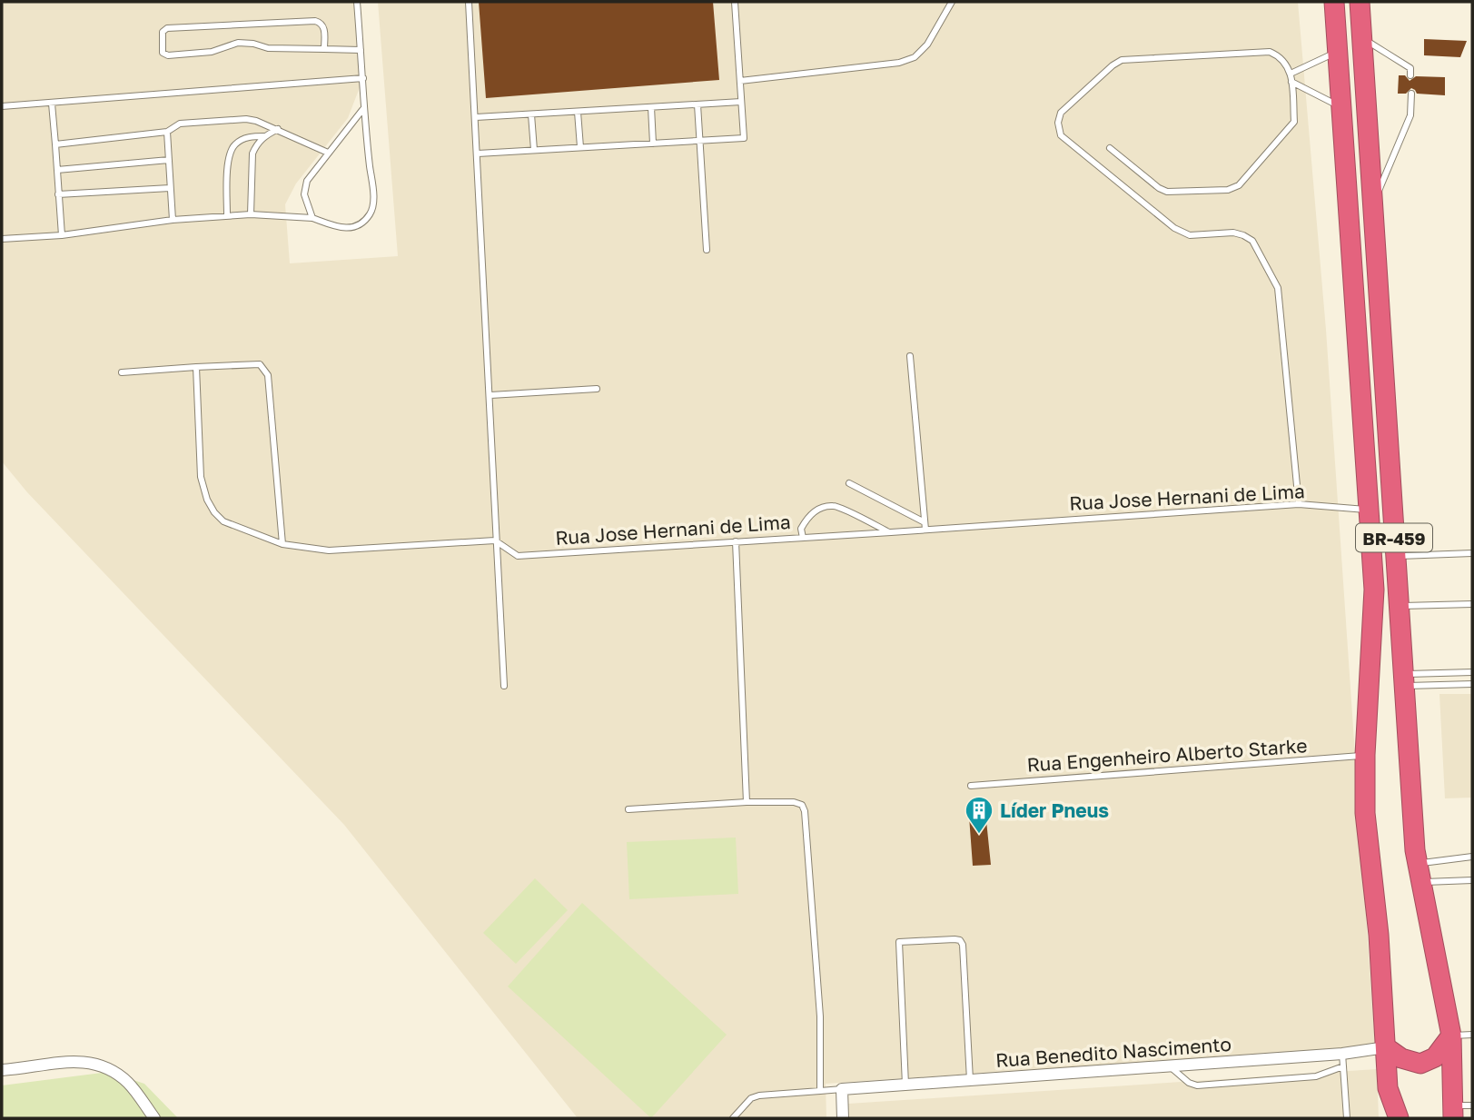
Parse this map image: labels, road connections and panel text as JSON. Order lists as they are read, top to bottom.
{
  "streets": {
    "highway": ["BR-459"],
    "street": ["Rua Benedito Nascimento"],
    "lane": ["Rua Jose Hernani de Lima", "Rua Engenheiro Alberto Starke"]
  },
  "crossings": [
    ["Rua Jose Hernani de Lima", "BR-459"],
    ["BR-459", "Rua Engenheiro Alberto Starke"],
    ["BR-459", "Rua Benedito Nascimento"]
  ],
  "places": {
    "building": ["Líder Pneus"]
  }
}
